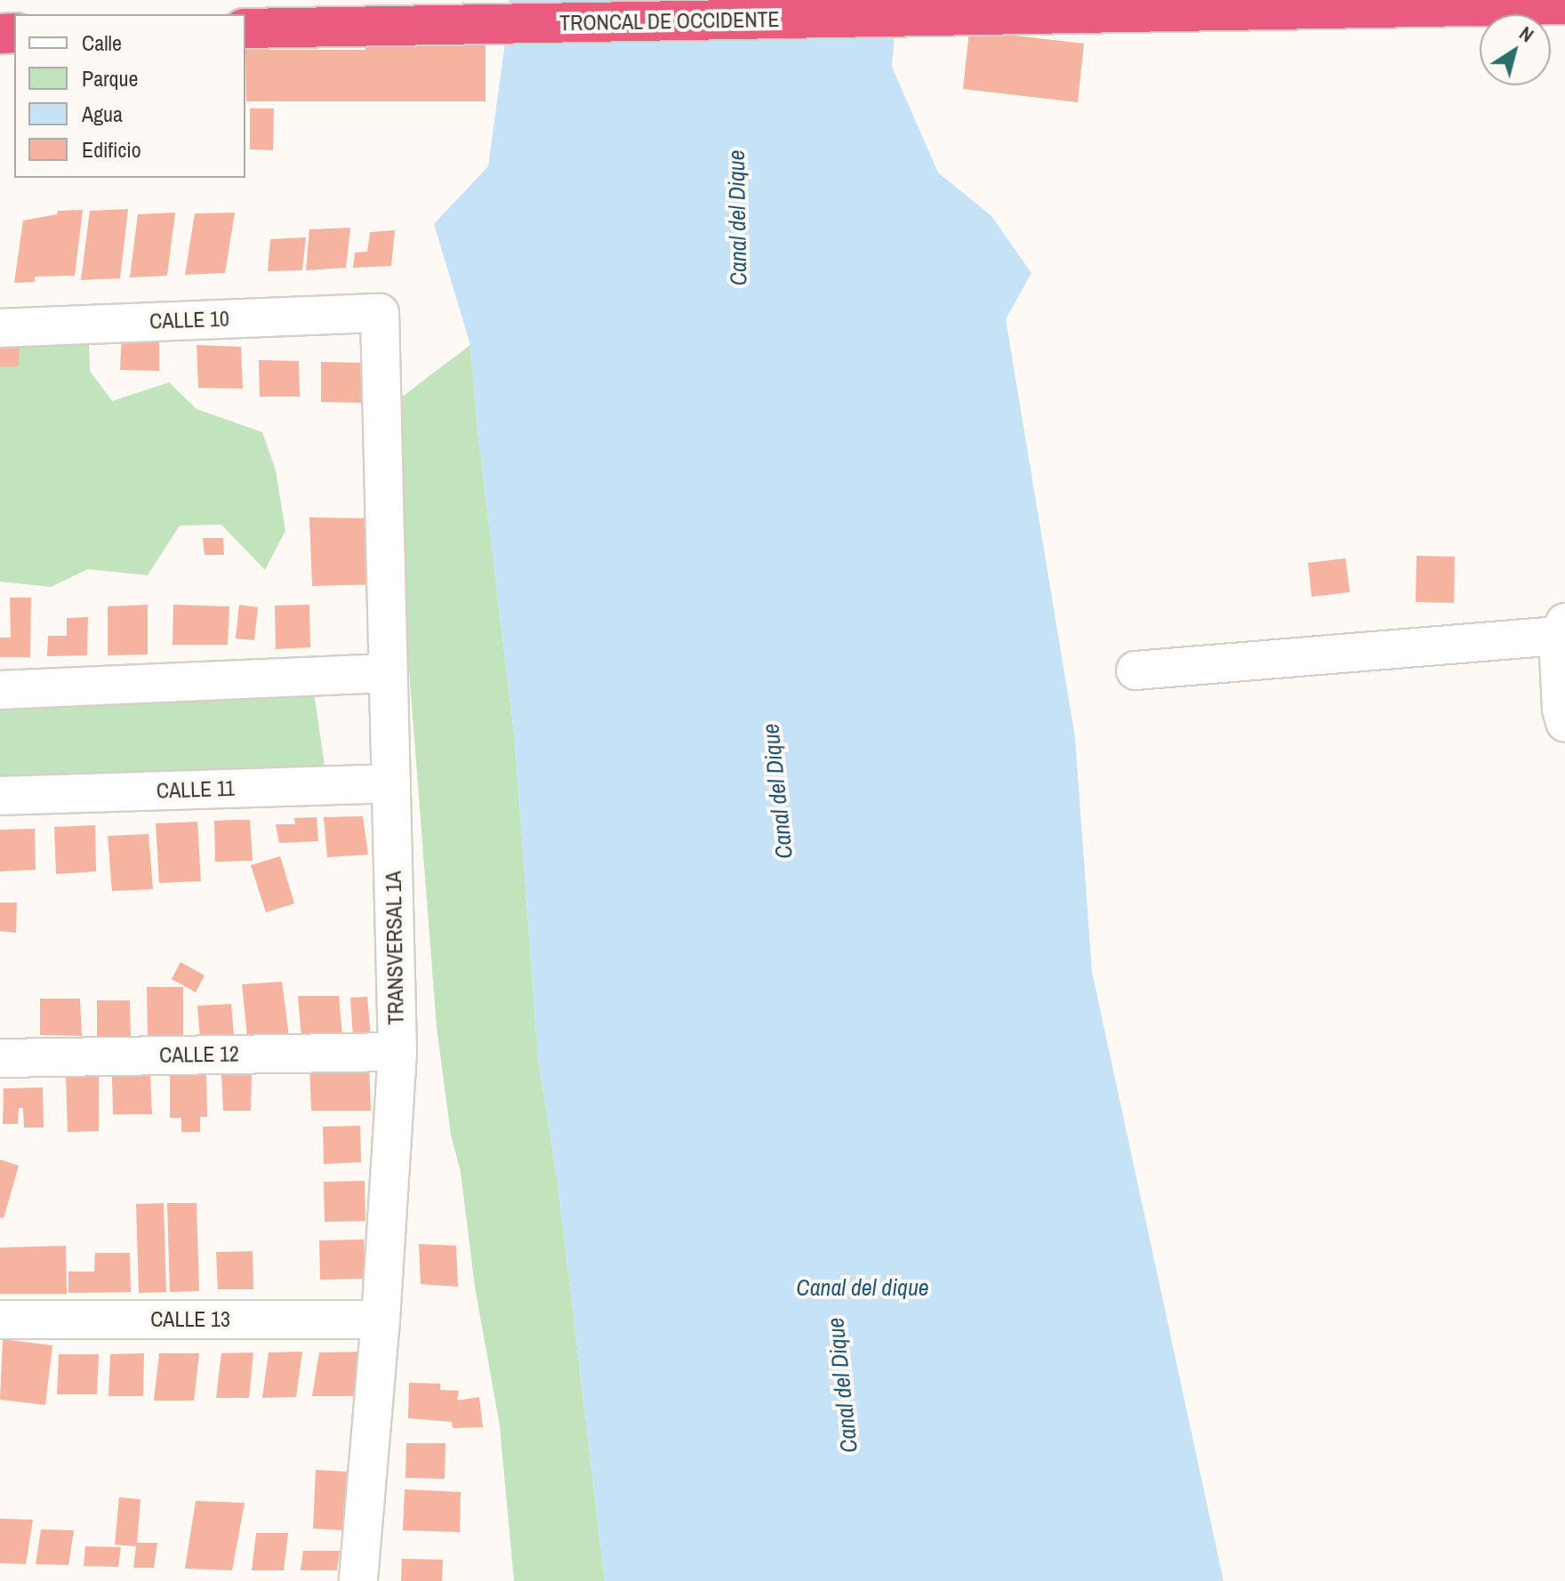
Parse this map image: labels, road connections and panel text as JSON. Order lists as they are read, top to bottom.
{
  "streets": {
    "highway": ["TRONCAL DE OCCIDENTE"],
    "street": [
      "CALLE 10",
      "CALLE 11",
      "TRANSVERSAL 1A",
      "CALLE 12",
      "CALLE 13"
    ]
  },
  "crossings": [
    ["CALLE 10", "TRANSVERSAL 1A"],
    ["CALLE 11", "TRANSVERSAL 1A"],
    ["TRANSVERSAL 1A", "CALLE 12"],
    ["TRANSVERSAL 1A", "CALLE 13"]
  ],
  "water": ["Canal del Dique", "Canal del dique"],
  "legend": [
    "Calle",
    "Parque",
    "Agua",
    "Edificio"
  ],
  "north": "top right"
}
